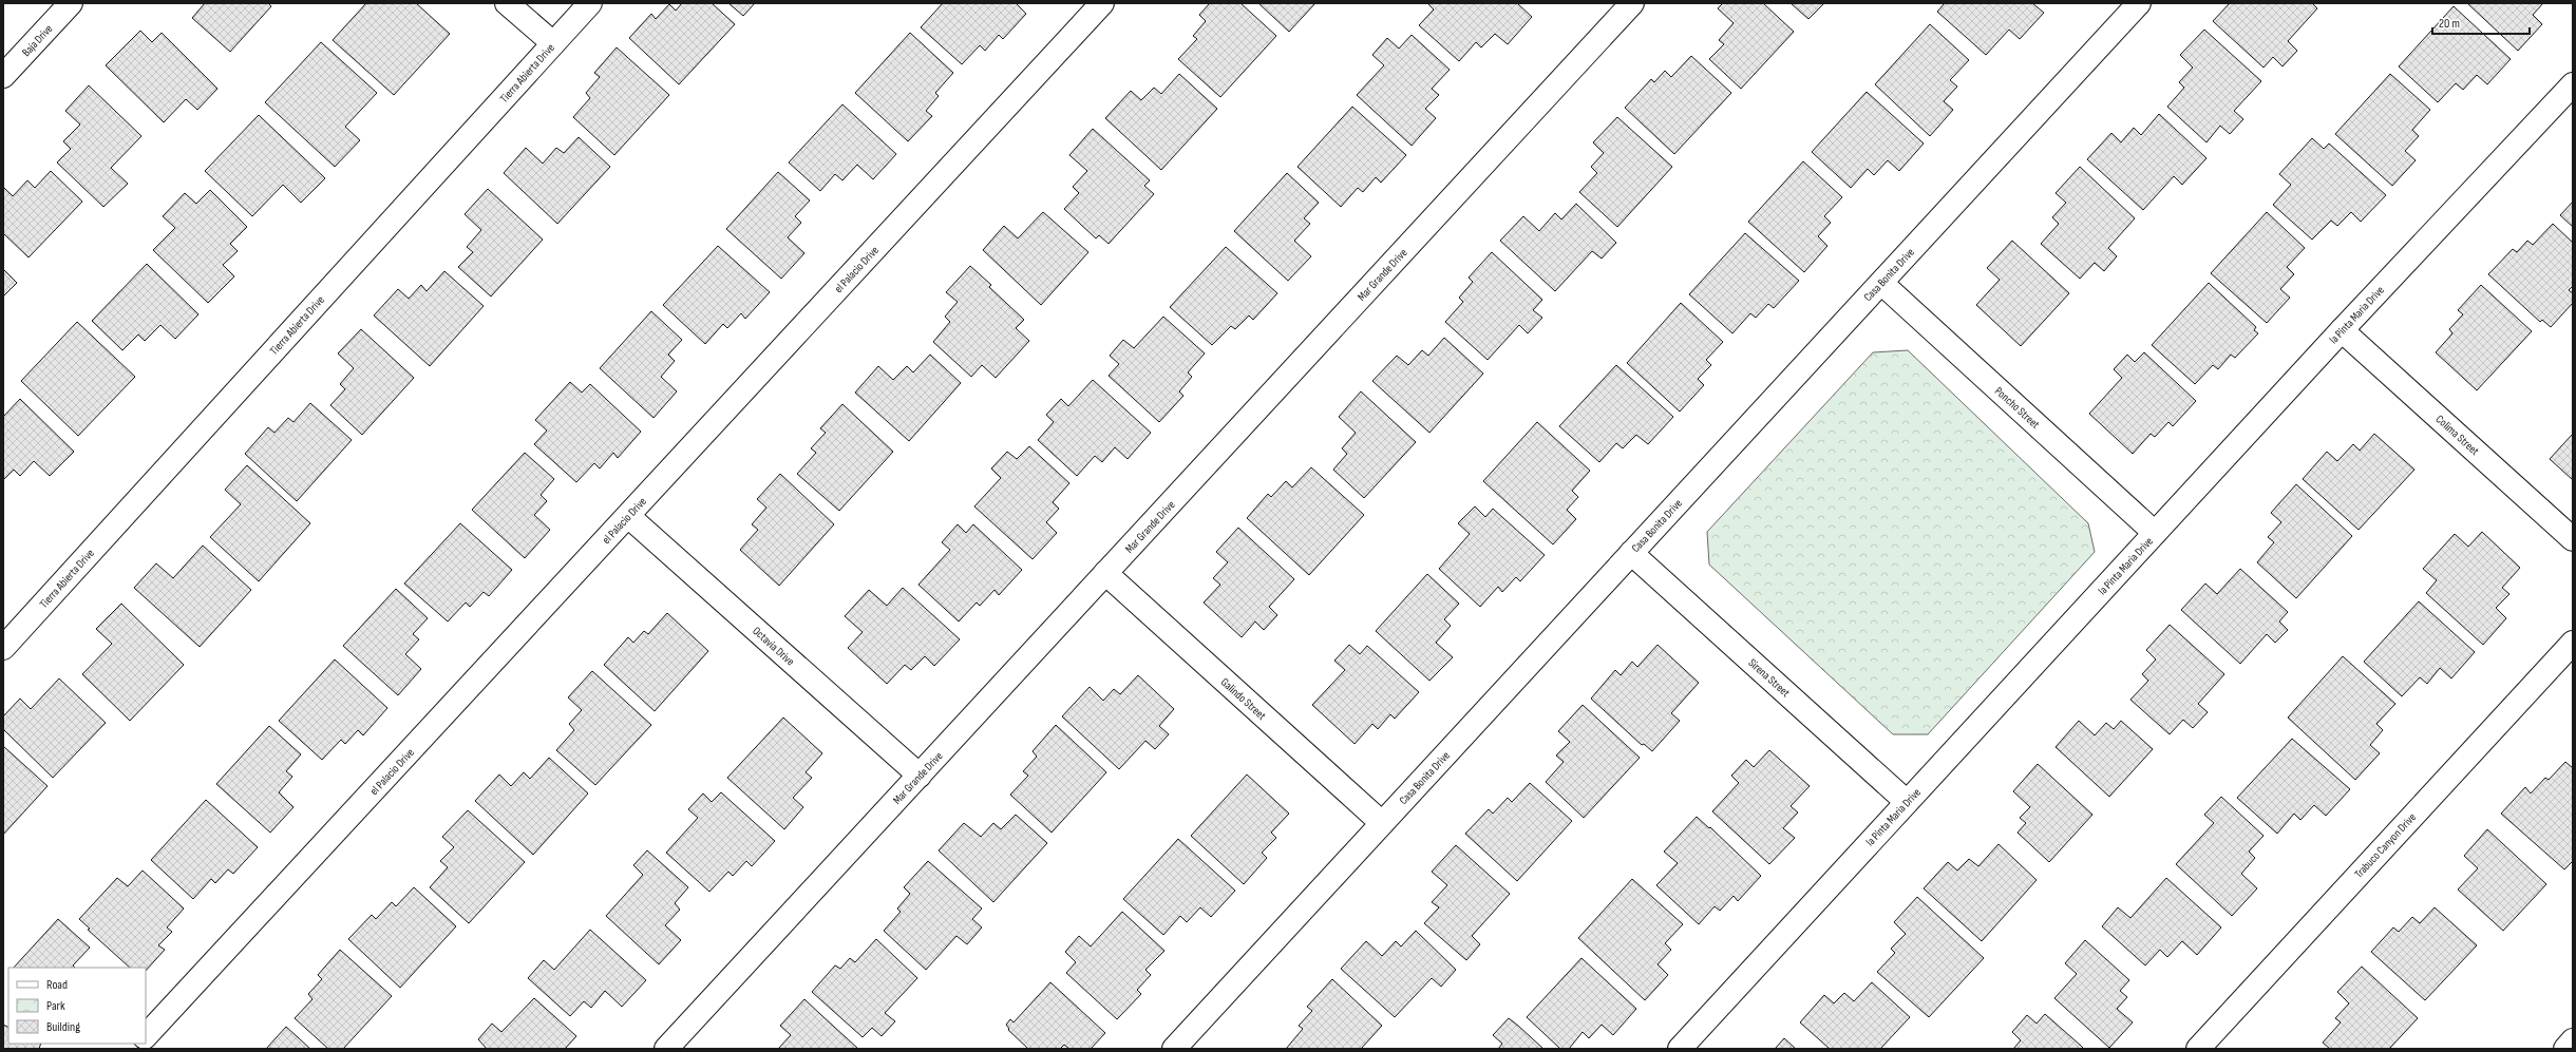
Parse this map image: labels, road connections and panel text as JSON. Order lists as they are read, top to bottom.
{
  "streets": {
    "street": [
      "Baja Drive",
      "Tierra Abierta Drive",
      "el Palacio Drive",
      "Mar Grande Drive",
      "Casa Bonita Drive",
      "la Pinta Maria Drive",
      "Poncho Street",
      "Colima Street",
      "Octavia Drive",
      "Sirena Street",
      "Galindo Street",
      "Trabuco Canyon Drive"
    ]
  },
  "crossings": [
    ["el Palacio Drive", "Octavia Drive"],
    ["Mar Grande Drive", "Octavia Drive"],
    ["Mar Grande Drive", "Galindo Street"],
    ["Casa Bonita Drive", "Poncho Street"],
    ["Casa Bonita Drive", "Sirena Street"],
    ["Casa Bonita Drive", "Galindo Street"],
    ["la Pinta Maria Drive", "Poncho Street"],
    ["la Pinta Maria Drive", "Colima Street"],
    ["la Pinta Maria Drive", "Sirena Street"]
  ],
  "legend": ["Road", "Park", "Building"],
  "scale_bar": "20 m"
}
